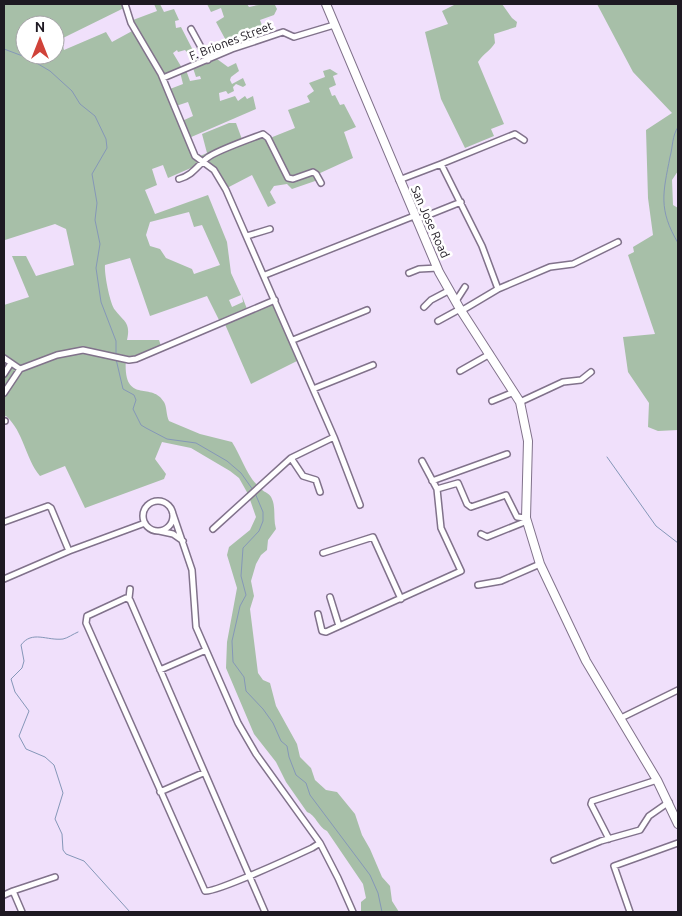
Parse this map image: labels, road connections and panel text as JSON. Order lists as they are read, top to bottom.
{
  "streets": {
    "street": ["F. Briones Street", "San Jose Road"]
  },
  "crossings": [
    ["F. Briones Street", "San Jose Road"]
  ],
  "north": "top"
}
